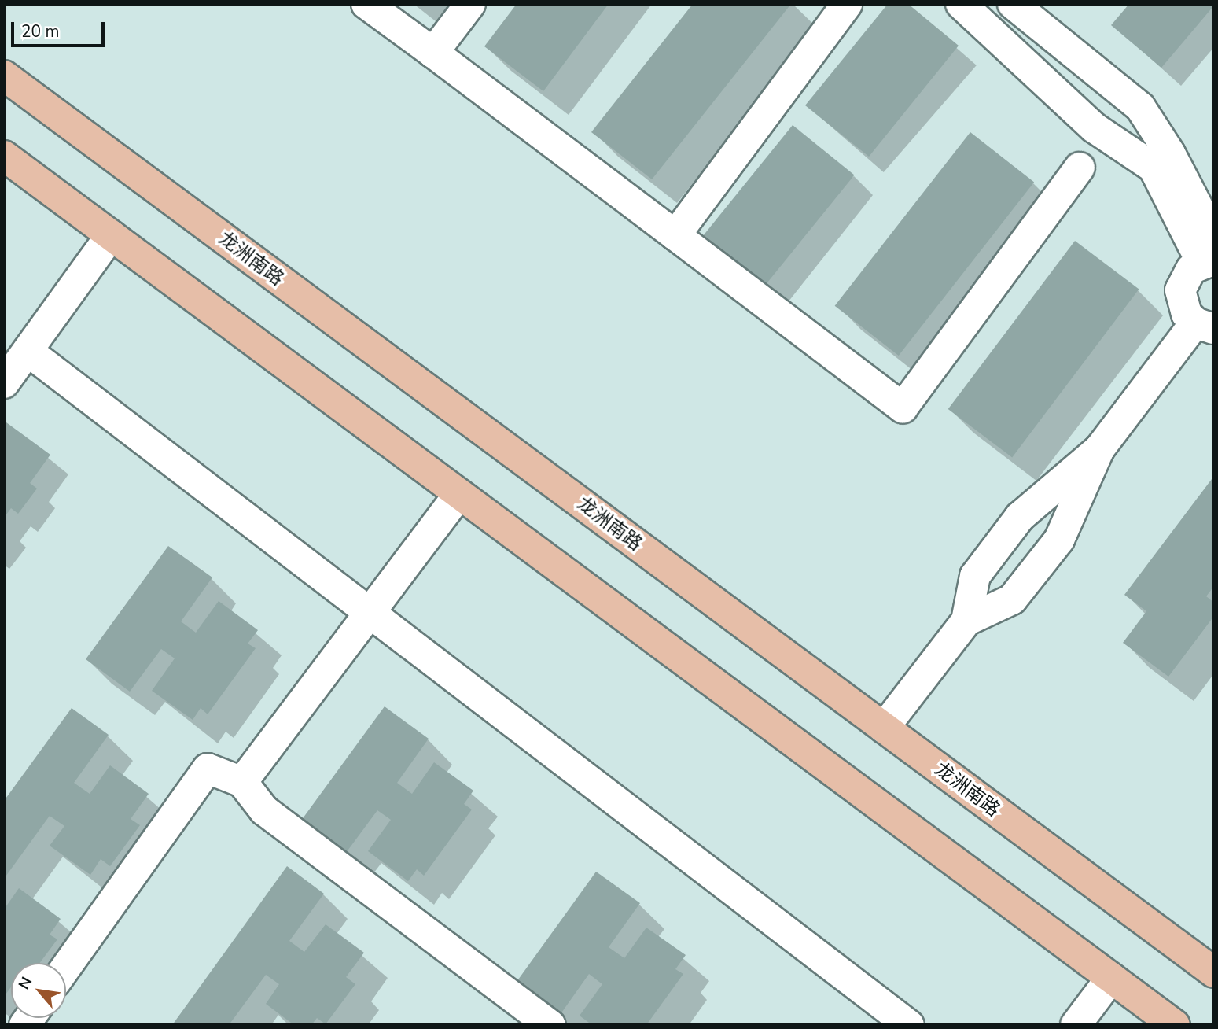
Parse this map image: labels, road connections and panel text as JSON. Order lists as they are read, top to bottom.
{
  "streets": {
    "main road": ["龙洲南路"]
  },
  "scale_bar": "20 m",
  "north": "top left"
}
